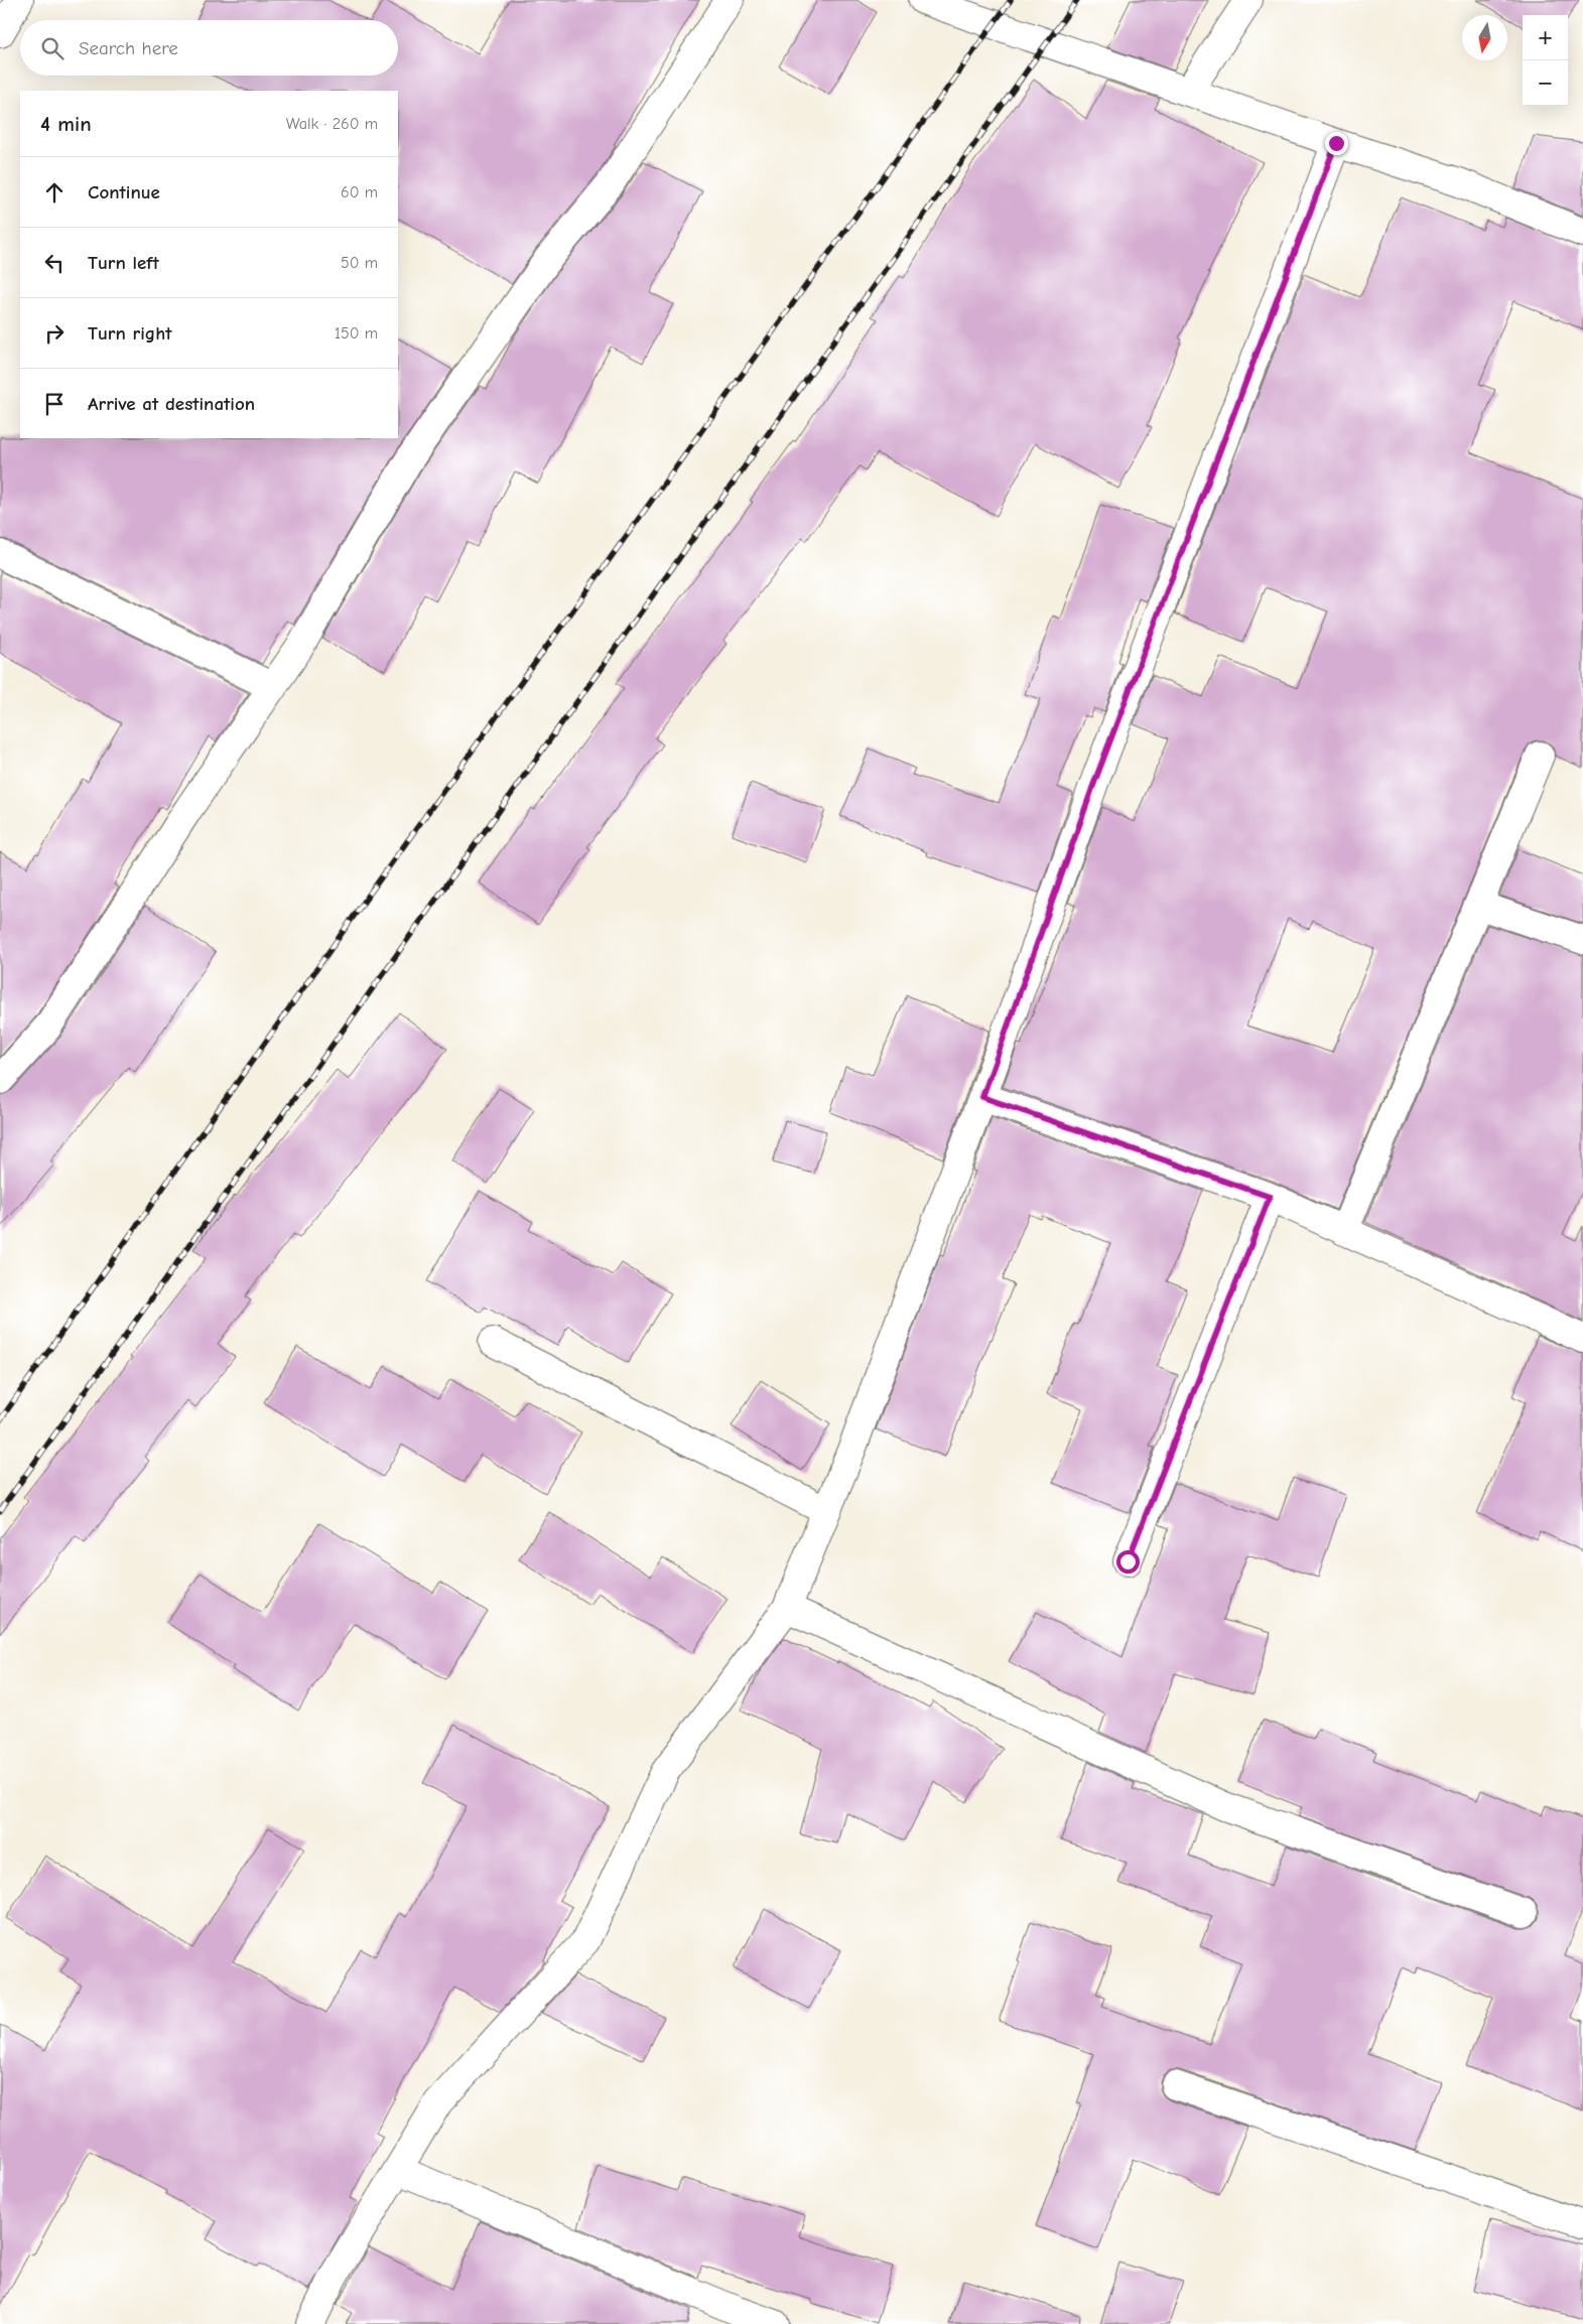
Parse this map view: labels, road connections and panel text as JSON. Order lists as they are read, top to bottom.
{
  "north": "bottom",
  "page": {
    "map_buttons": ["+", "−"],
    "search": "Search here",
    "heading": ["4 min", "Walk · 260 m"],
    "list": [
      ["Continue", "60 m"],
      ["Turn left", "50 m"],
      ["Turn right", "150 m"],
      "Arrive at destination"
    ]
  }
}
